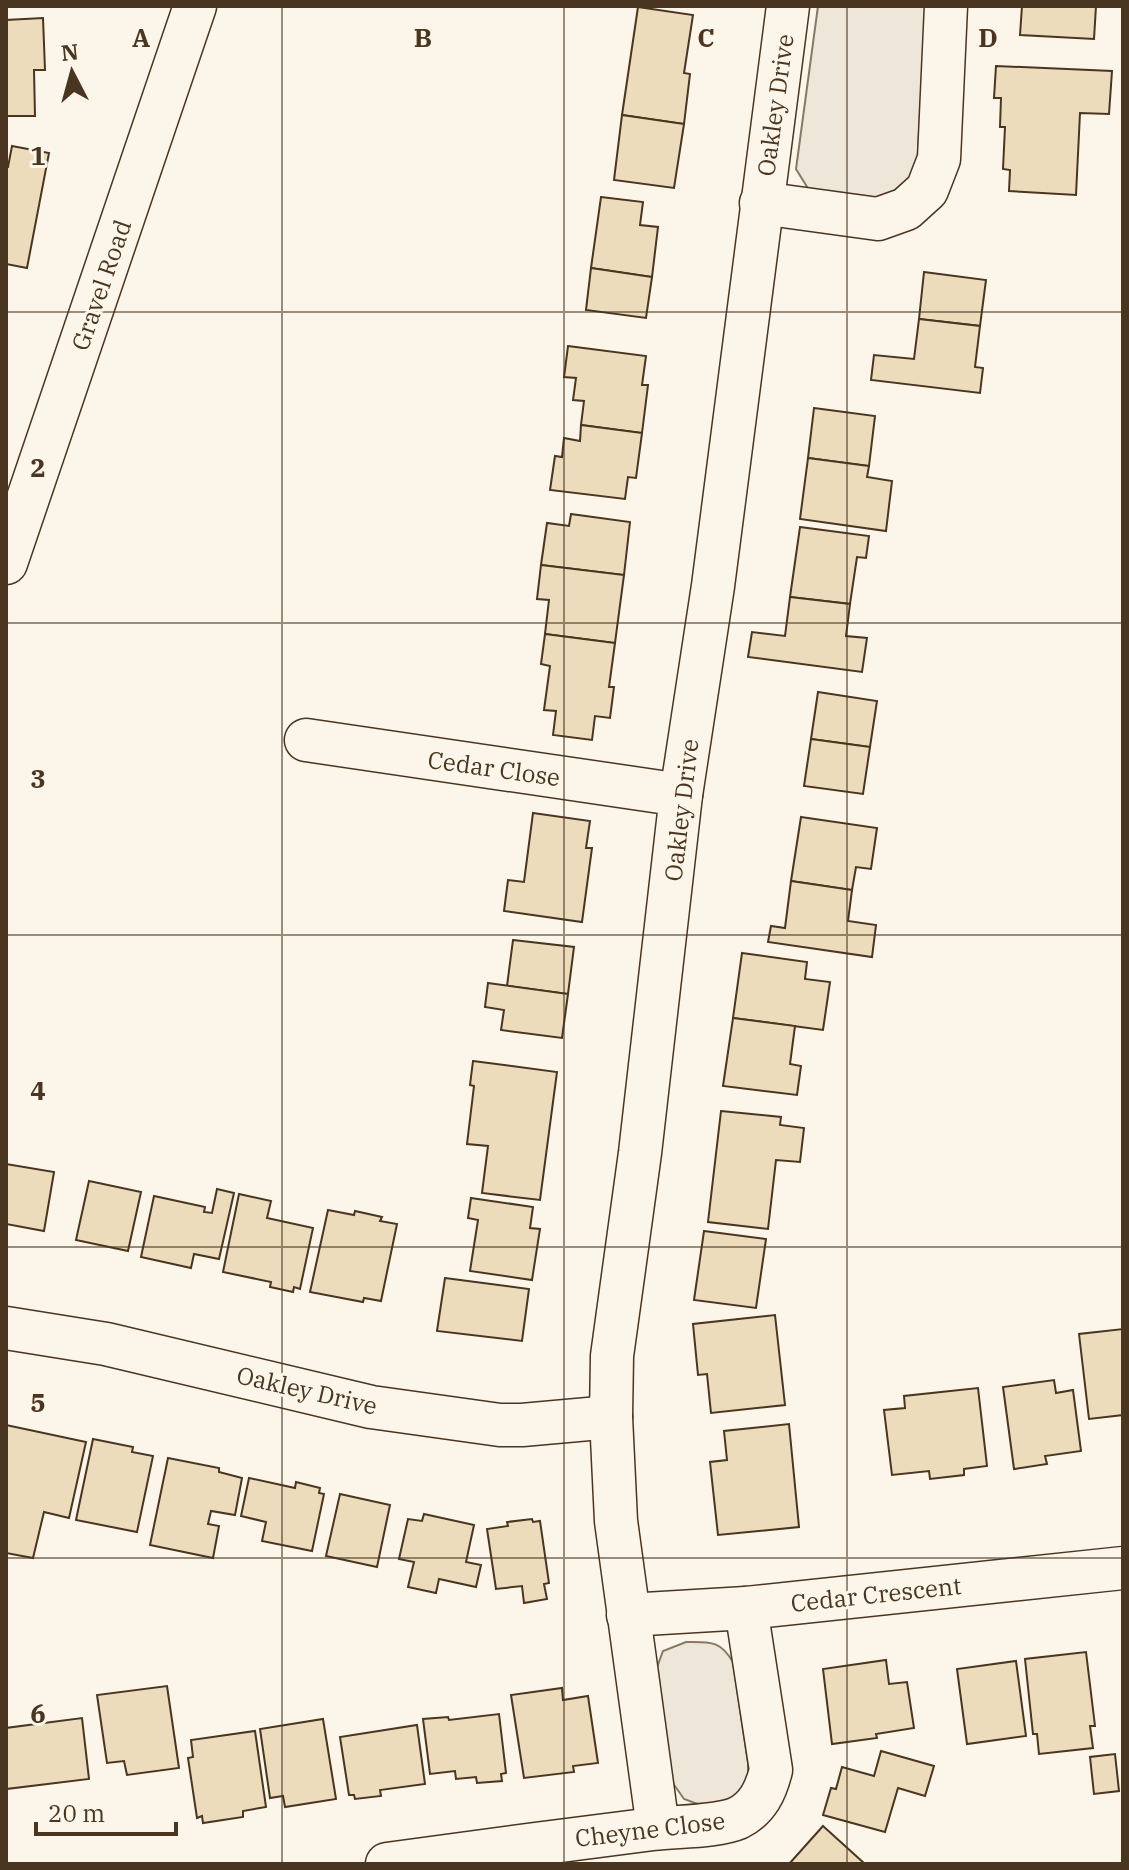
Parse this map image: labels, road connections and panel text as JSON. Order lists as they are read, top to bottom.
{
  "streets": {
    "street": [
      "Oakley Drive",
      "Gravel Road",
      "Cedar Close",
      "Cedar Crescent",
      "Cheyne Close"
    ]
  },
  "crossings": [
    ["Oakley Drive", "Cedar Close"],
    ["Oakley Drive", "Cedar Crescent"],
    ["Oakley Drive", "Cheyne Close"],
    ["Cedar Crescent", "Cheyne Close"]
  ],
  "scale_bar": "20 m",
  "north": "top",
  "grid": {
    "columns": [
      "A",
      "B",
      "C",
      "D"
    ],
    "rows": [
      "1",
      "2",
      "3",
      "4",
      "5",
      "6"
    ]
  }
}
